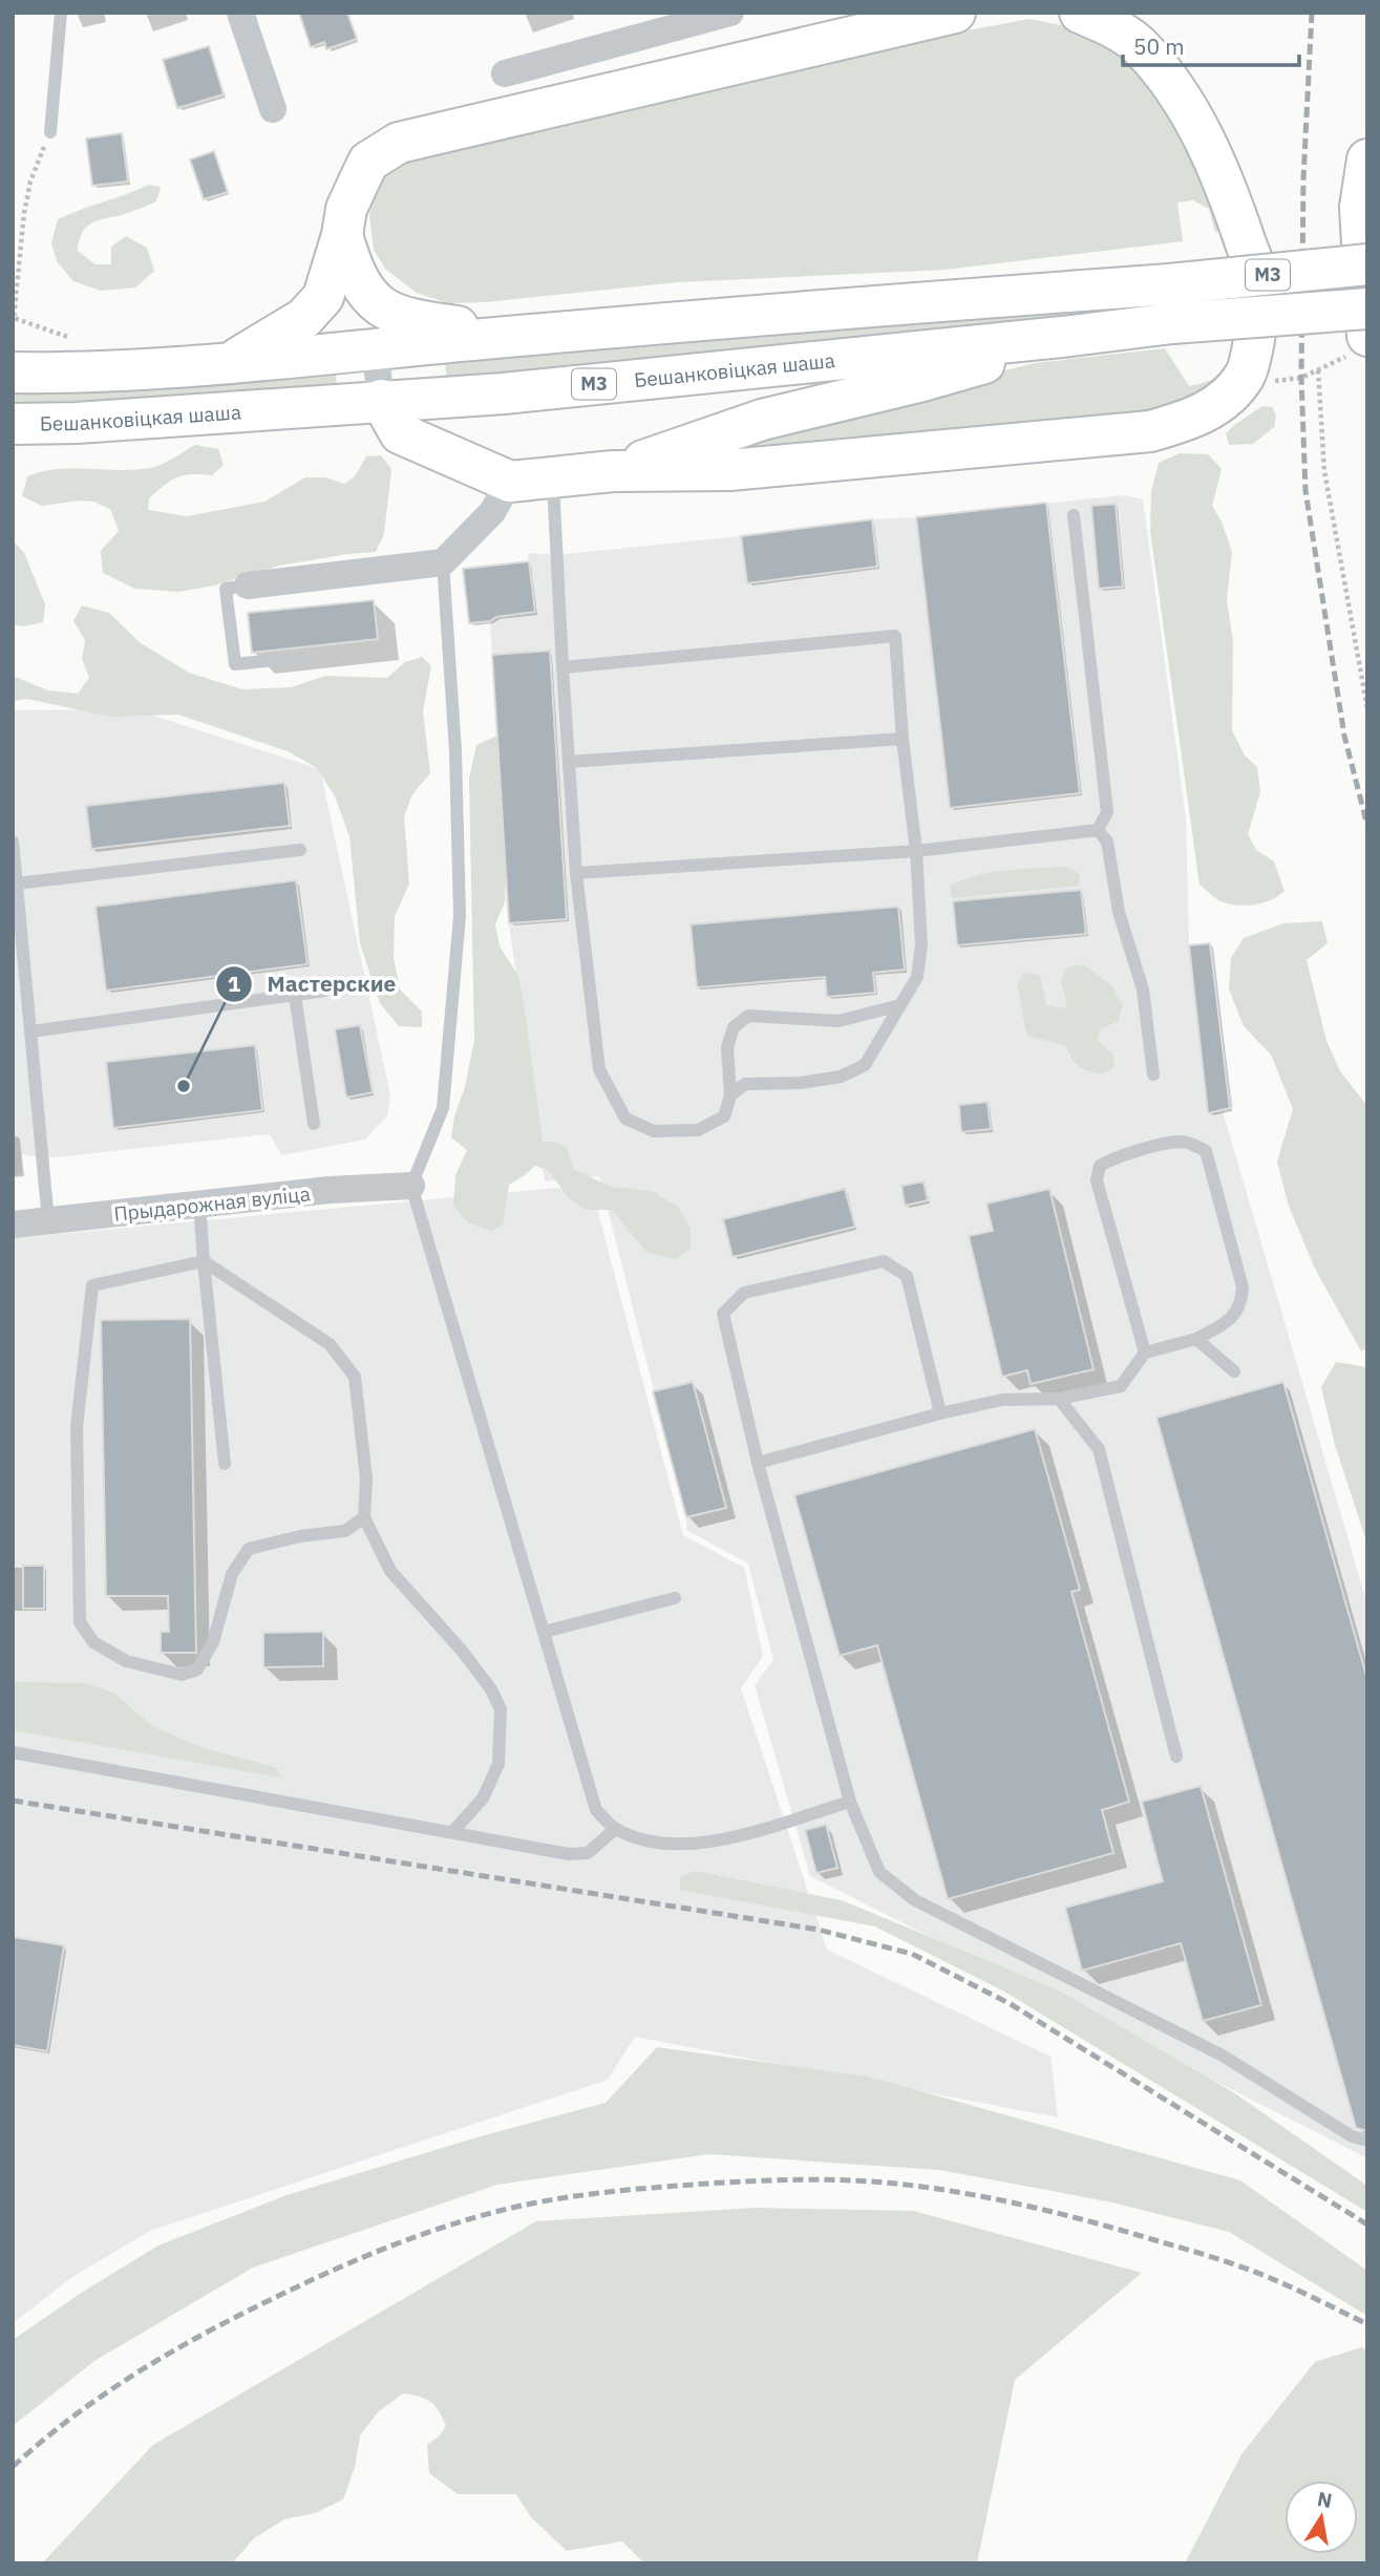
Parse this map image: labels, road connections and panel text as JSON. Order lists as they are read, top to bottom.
{
  "streets": {
    "main road": ["М3", "Бешанковіцкая шаша"],
    "street": ["Прыдарожная вуліца"]
  },
  "places": ["Мастерские"],
  "scale_bar": "50 m",
  "north": "top"
}
